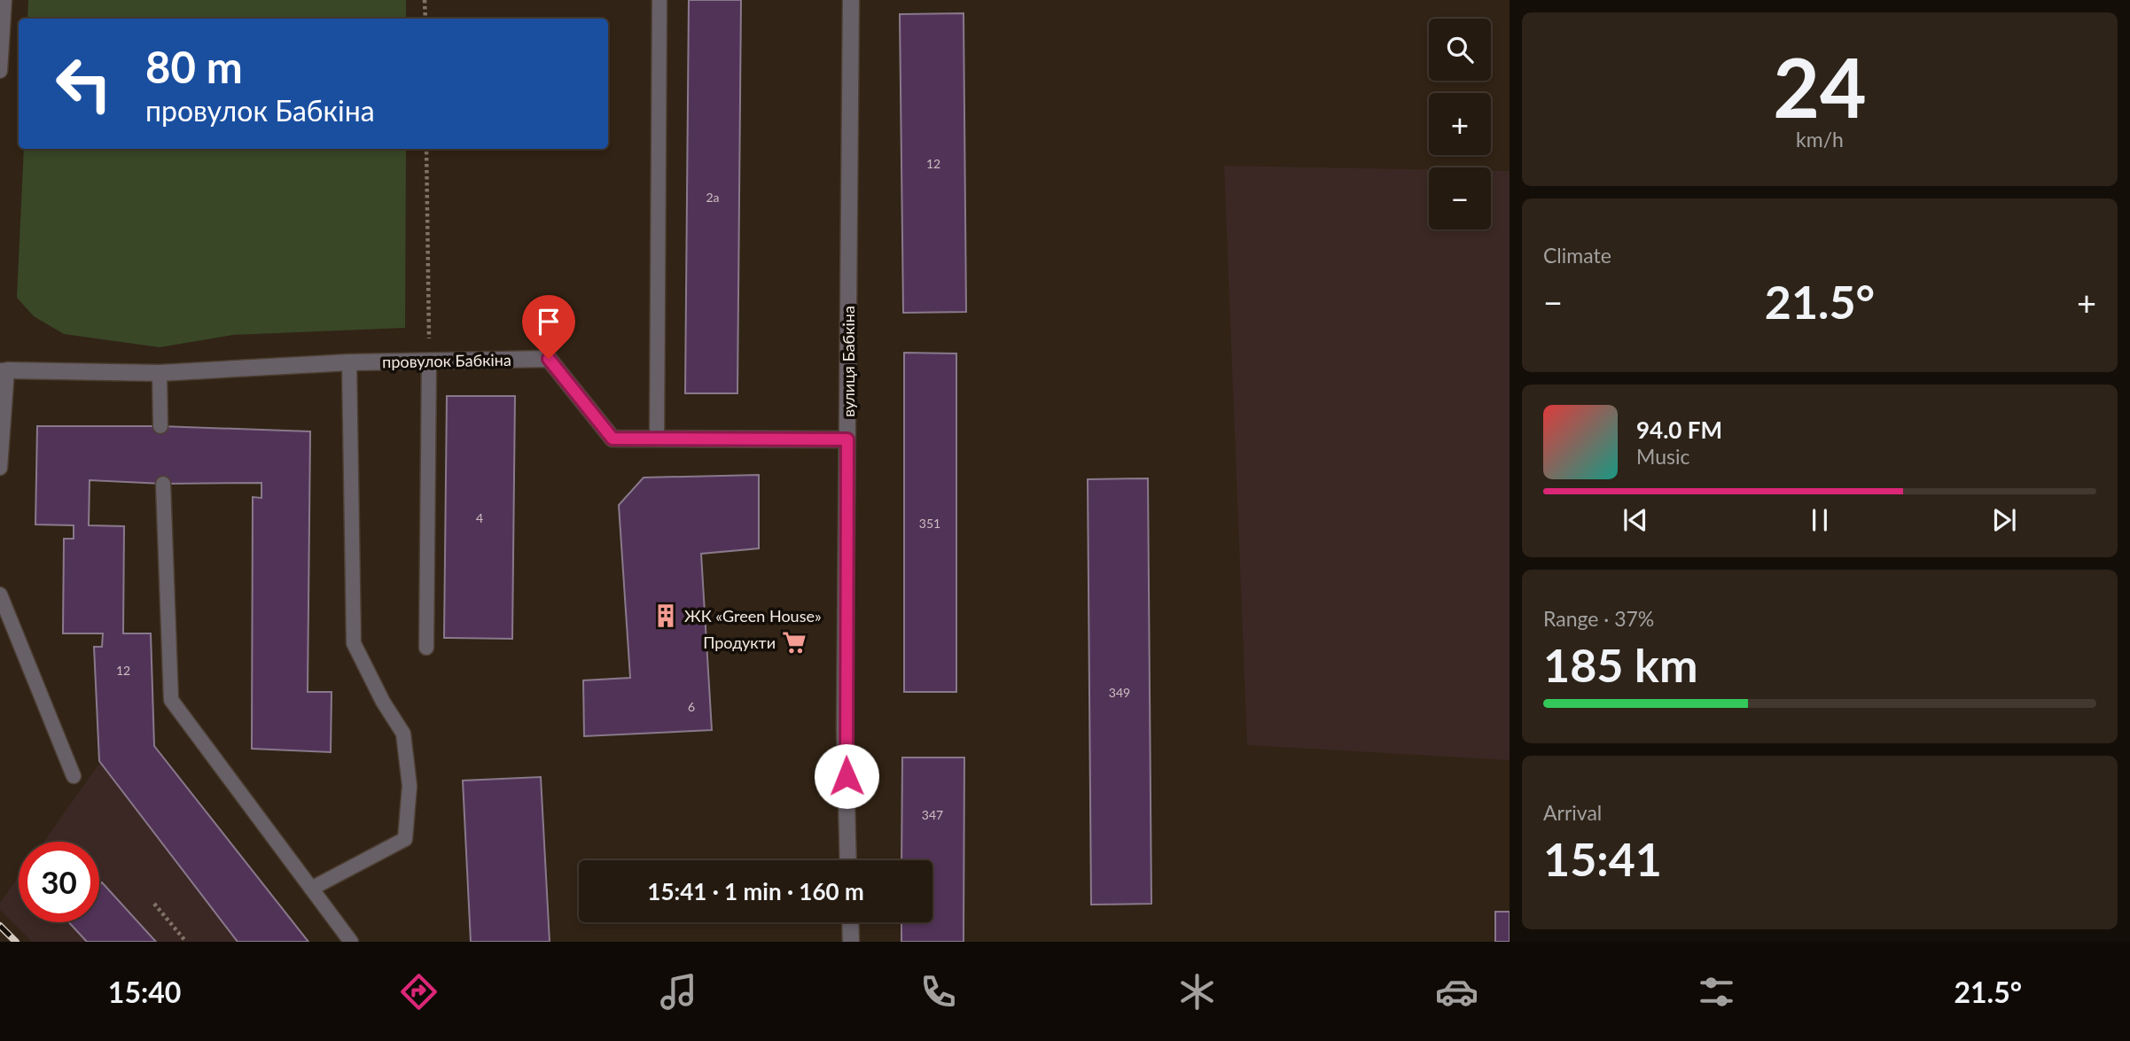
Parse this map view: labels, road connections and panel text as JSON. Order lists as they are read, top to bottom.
{
  "streets": {
    "street": ["провулок Бабкіна", "вулиця Бабкіна"]
  },
  "crossings": [
    ["провулок Бабкіна", "вулиця Бабкіна"]
  ],
  "places": {
    "building": ["ЖК «Green House»"],
    "supermarket": ["Продукти"]
  },
  "house_numbers": [
    "12",
    "2а",
    "4",
    "351",
    "12",
    "349",
    "6",
    "347"
  ],
  "page": {
    "tile": [
      ["24", "km/h"],
      "Climate",
      ["Range · 37%", "185 km"],
      ["Arrival", "15:41"]
    ],
    "map_buttons": ["+", "−"],
    "turn": ["80 m", "провулок Бабкіна"],
    "heat": ["−", "21.5°", "+"],
    "song": ["94.0 FM", "Music"],
    "limit": "30",
    "trip": "15:41 · 1 min · 160 m",
    "tabs": ["15:40", "21.5°"]
  }
}
